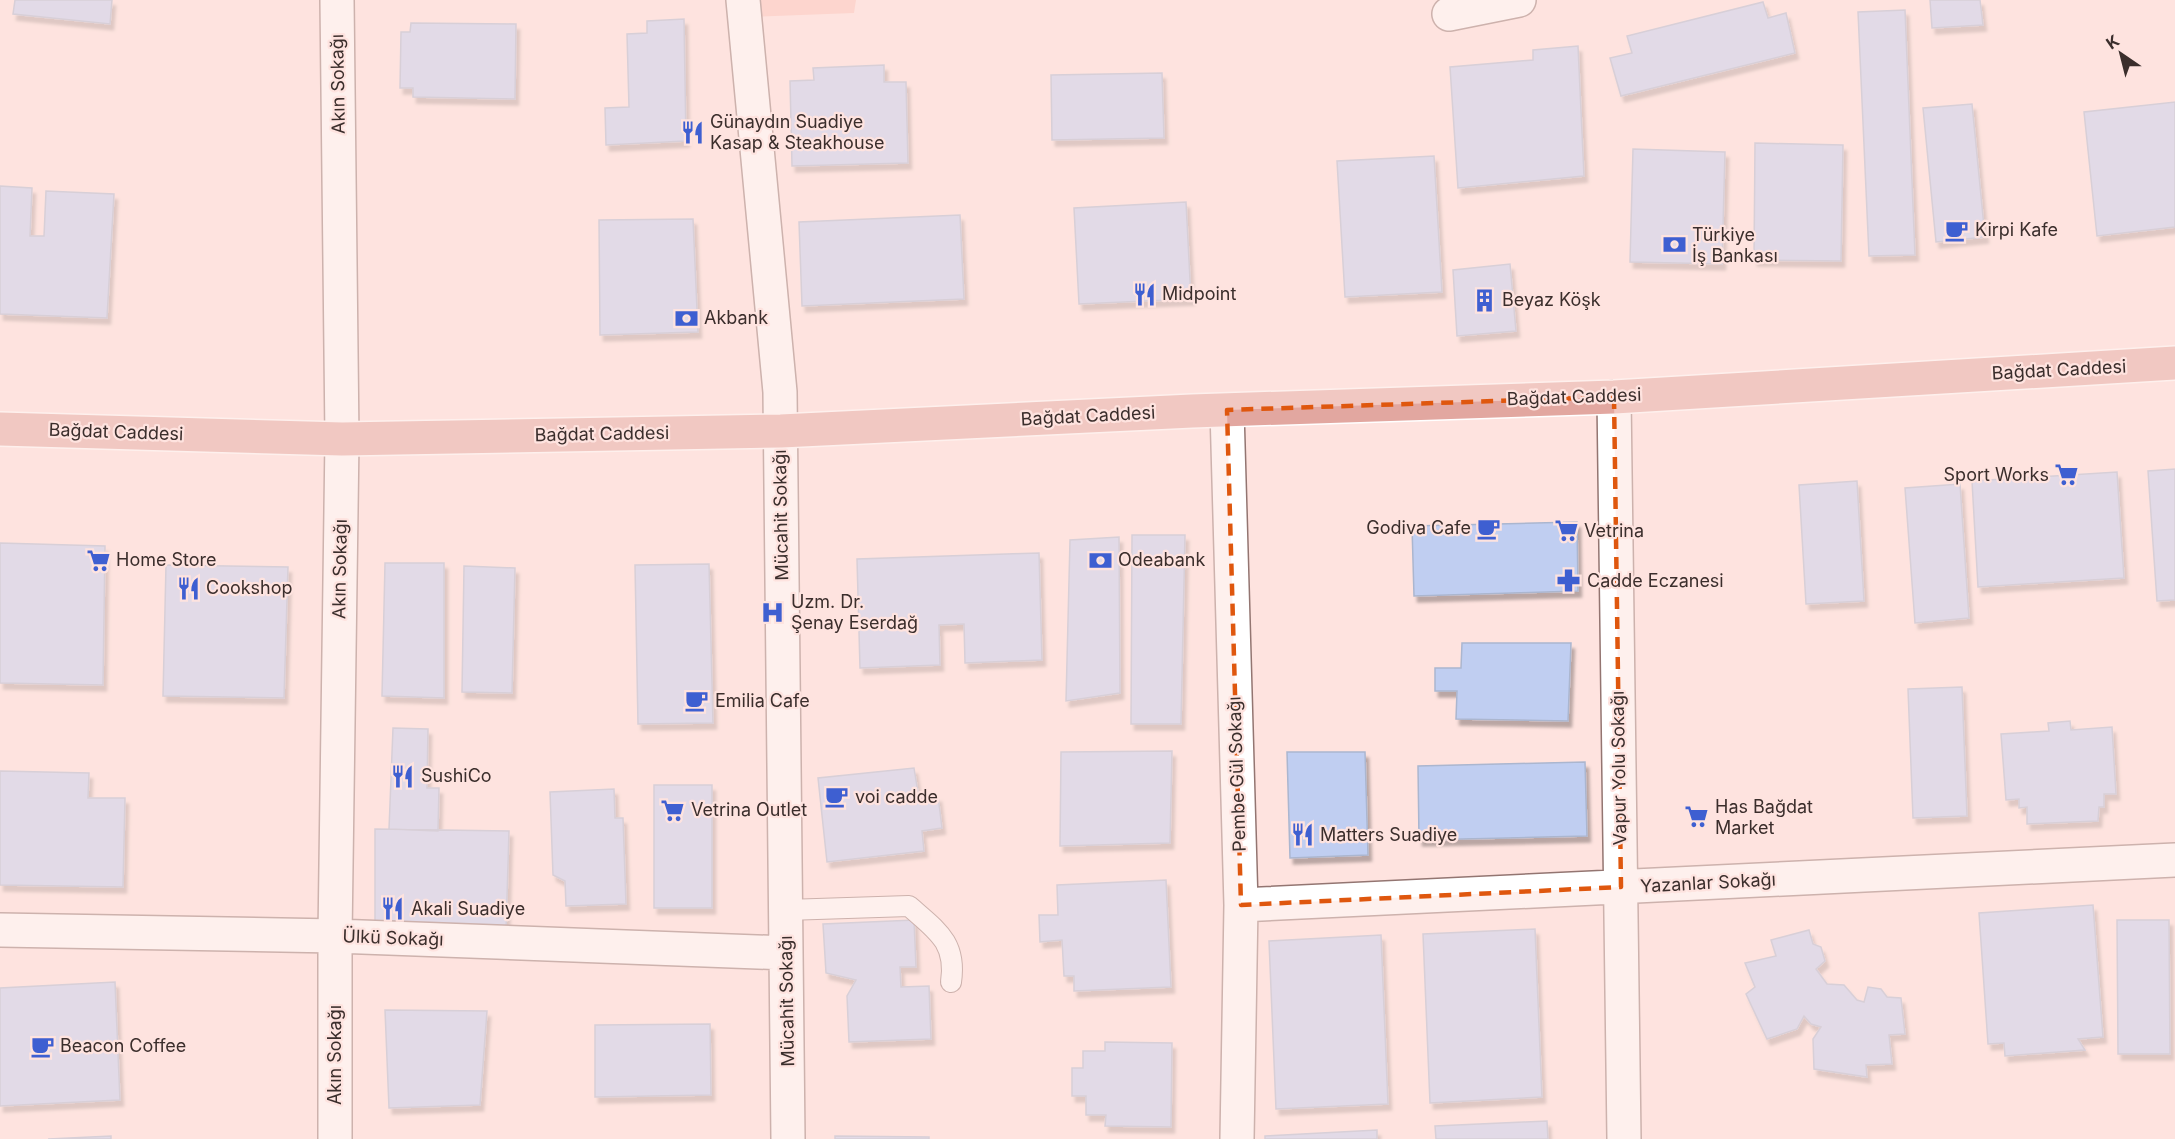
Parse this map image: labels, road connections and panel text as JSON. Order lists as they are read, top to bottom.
{
  "streets": {
    "main road": ["Bağdat Caddesi"],
    "street": [
      "Akın Sokağı",
      "Mücahit Sokağı",
      "Vapur Yolu Sokağı",
      "Pembe Gül Sokağı",
      "Yazanlar Sokağı",
      "Ülkü Sokağı"
    ]
  },
  "crossings": [
    ["Akın Sokağı", "Bağdat Caddesi"],
    ["Akın Sokağı", "Ülkü Sokağı"],
    ["Bağdat Caddesi", "Mücahit Sokağı"],
    ["Bağdat Caddesi", "Vapur Yolu Sokağı"],
    ["Bağdat Caddesi", "Pembe Gül Sokağı"],
    ["Mücahit Sokağı", "Ülkü Sokağı"],
    ["Vapur Yolu Sokağı", "Yazanlar Sokağı"],
    ["Pembe Gül Sokağı", "Yazanlar Sokağı"]
  ],
  "places": {
    "restaurant": [
      "Günaydın Suadiye Kasap & Steakhouse",
      "Midpoint",
      "Cookshop",
      "SushiCo",
      "Matters Suadiye",
      "Akali Suadiye"
    ],
    "cafe": [
      "Kirpi Kafe",
      "Godiva Cafe",
      "Emilia Cafe",
      "voi cadde",
      "Beacon Coffee"
    ],
    "bank": ["Türkiye İş Bankası", "Akbank", "Odeabank"],
    "building": ["Beyaz Köşk"],
    "supermarket": [
      "Sport Works",
      "Vetrina",
      "Home Store",
      "Vetrina Outlet",
      "Has Bağdat Market"
    ],
    "pharmacy": ["Cadde Eczanesi"],
    "hospital": ["Uzm. Dr. Şenay Eserdağ"]
  },
  "north": "top left"
}
